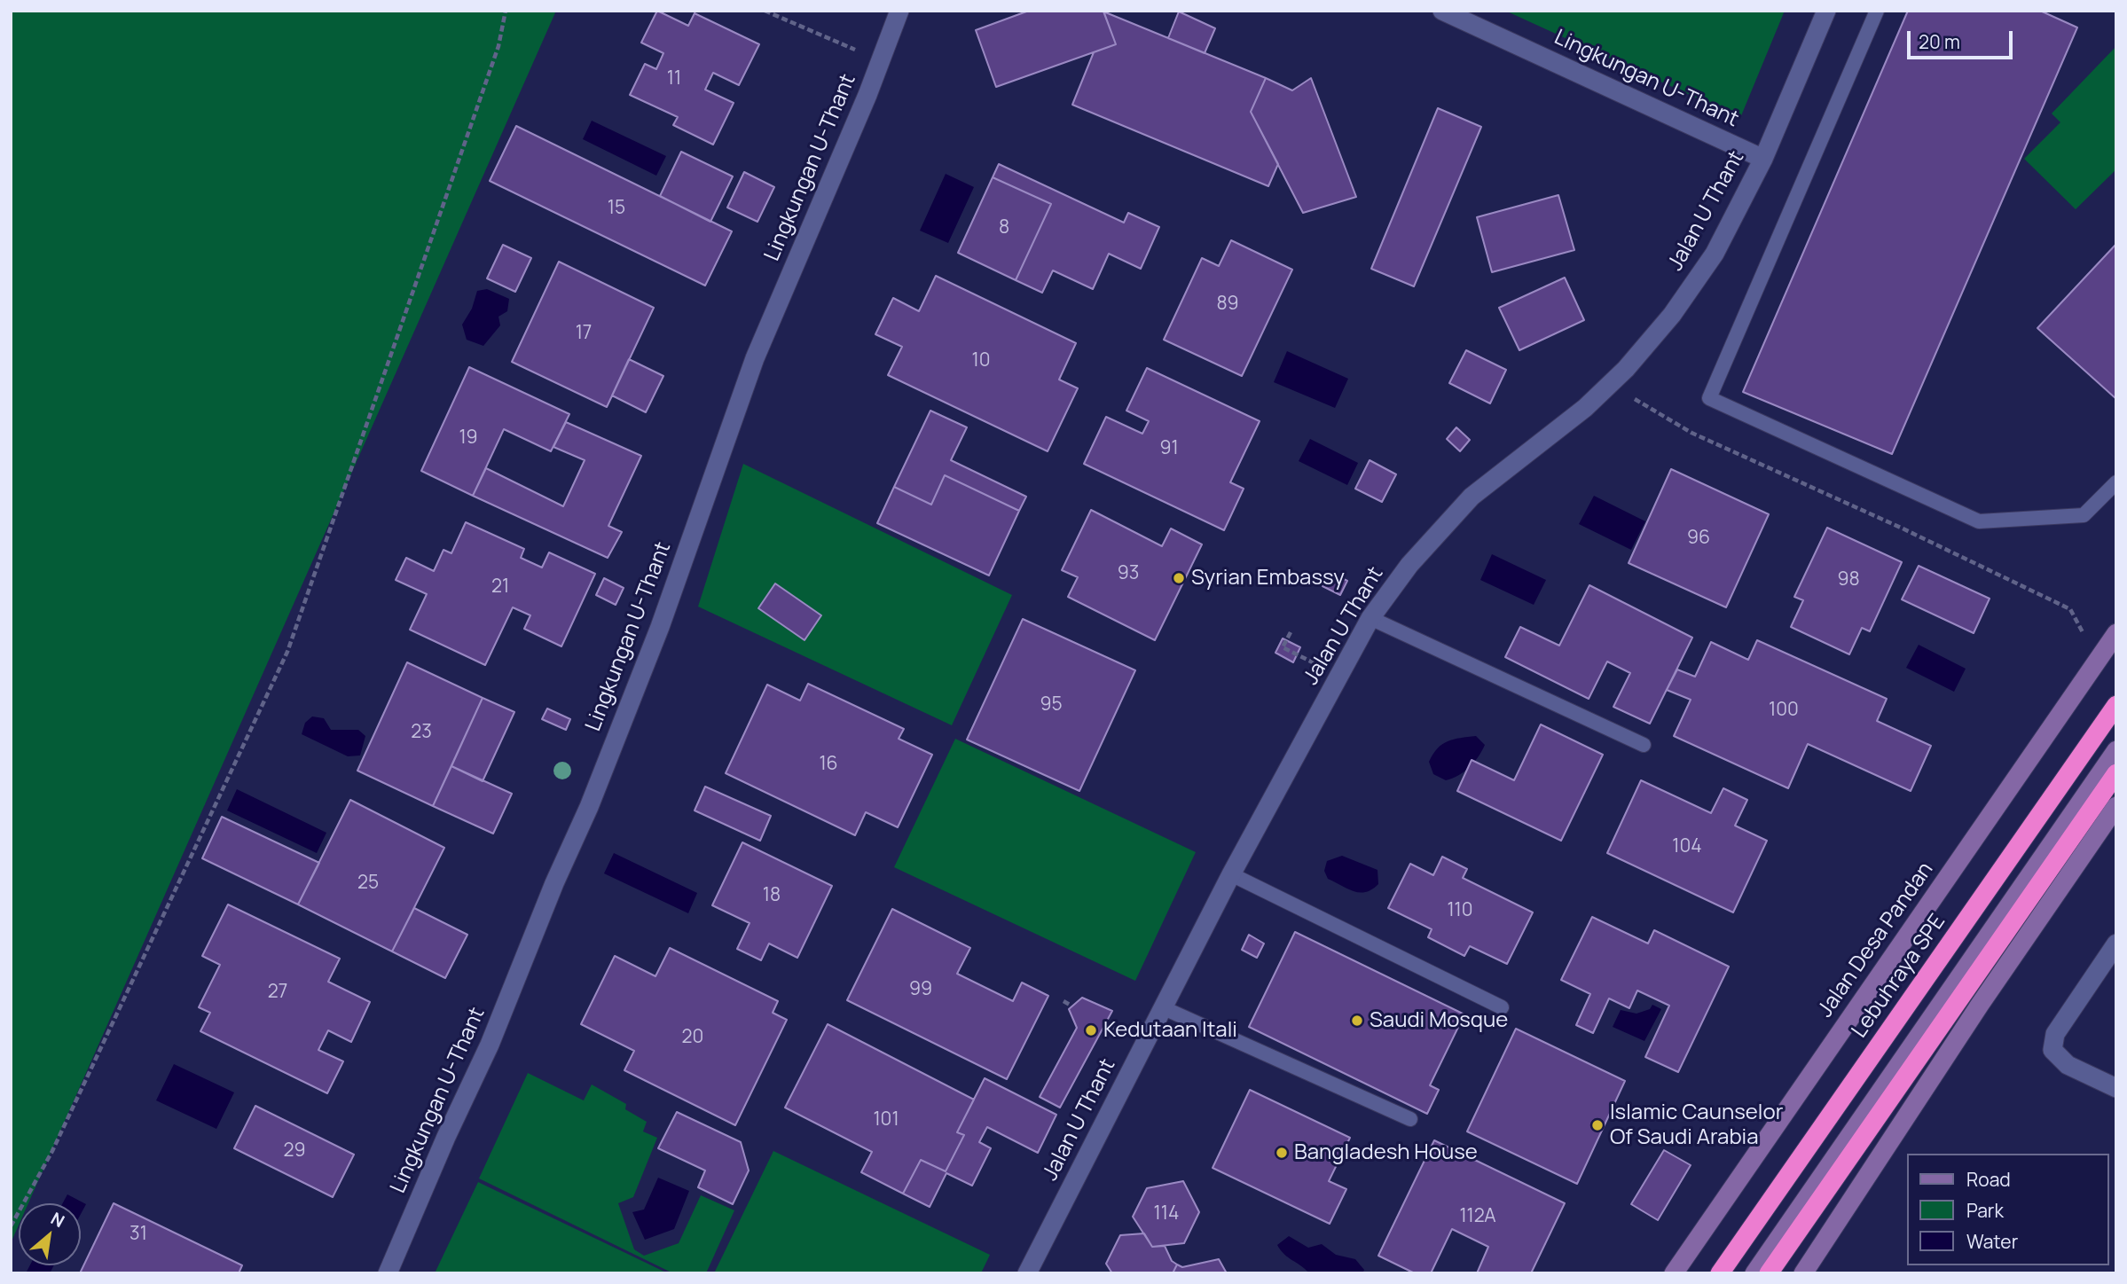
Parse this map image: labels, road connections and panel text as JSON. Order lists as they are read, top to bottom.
{
  "streets": {
    "highway": ["Lebuhraya SPE"],
    "street": ["Lingkungan U-Thant", "Jalan U Thant", "Jalan Desa Pandan"]
  },
  "crossings": [
    ["Lingkungan U-Thant", "Jalan U Thant"]
  ],
  "places": [
    "Syrian Embassy",
    "Saudi Mosque",
    "Kedutaan Itali",
    "Islamic Caunselor Of Saudi Arabia",
    "Bangladesh House"
  ],
  "house_numbers": [
    "11",
    "15",
    "8",
    "89",
    "17",
    "10",
    "19",
    "91",
    "96",
    "93",
    "98",
    "21",
    "95",
    "100",
    "23",
    "16",
    "104",
    "25",
    "18",
    "110",
    "99",
    "27",
    "20",
    "101",
    "29",
    "114",
    "112A",
    "31"
  ],
  "legend": ["Road", "Park", "Water"],
  "scale_bar": "20 m",
  "north": "top right"
}
